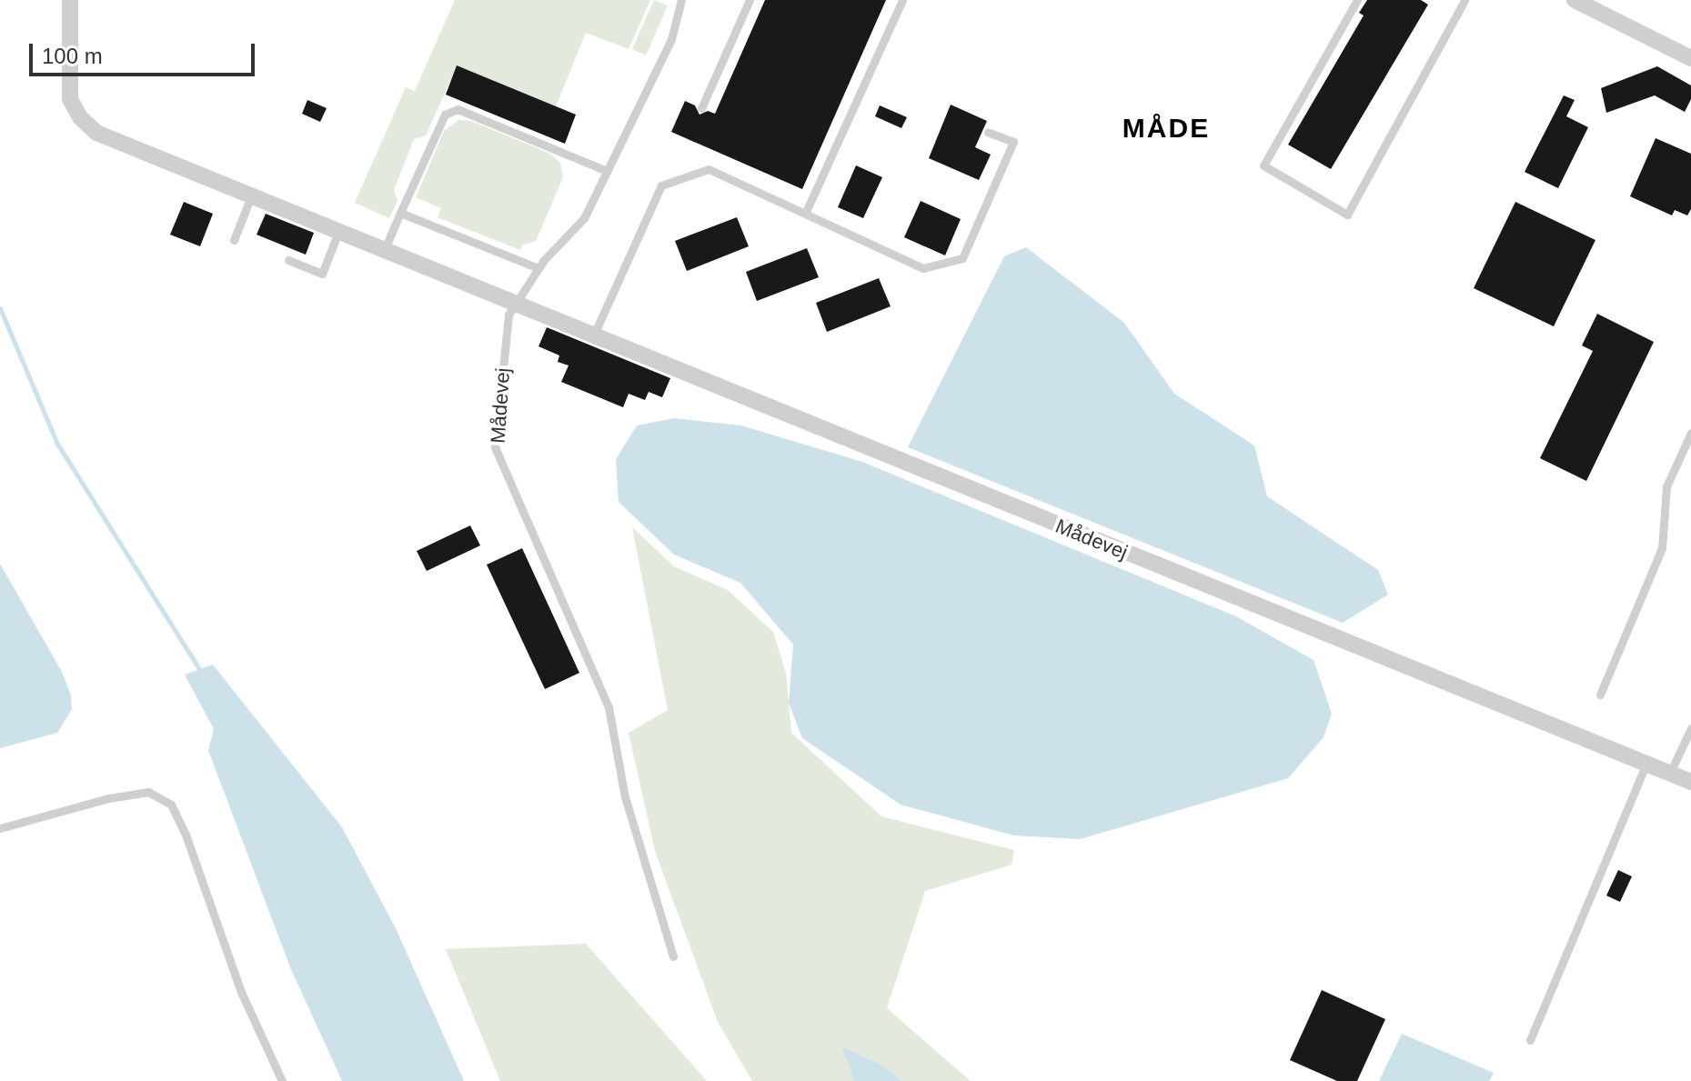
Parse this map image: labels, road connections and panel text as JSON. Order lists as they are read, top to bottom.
{
  "streets": {
    "street": ["Mådevej"]
  },
  "districts": ["MÅDE"],
  "scale_bar": "100 m"
}
